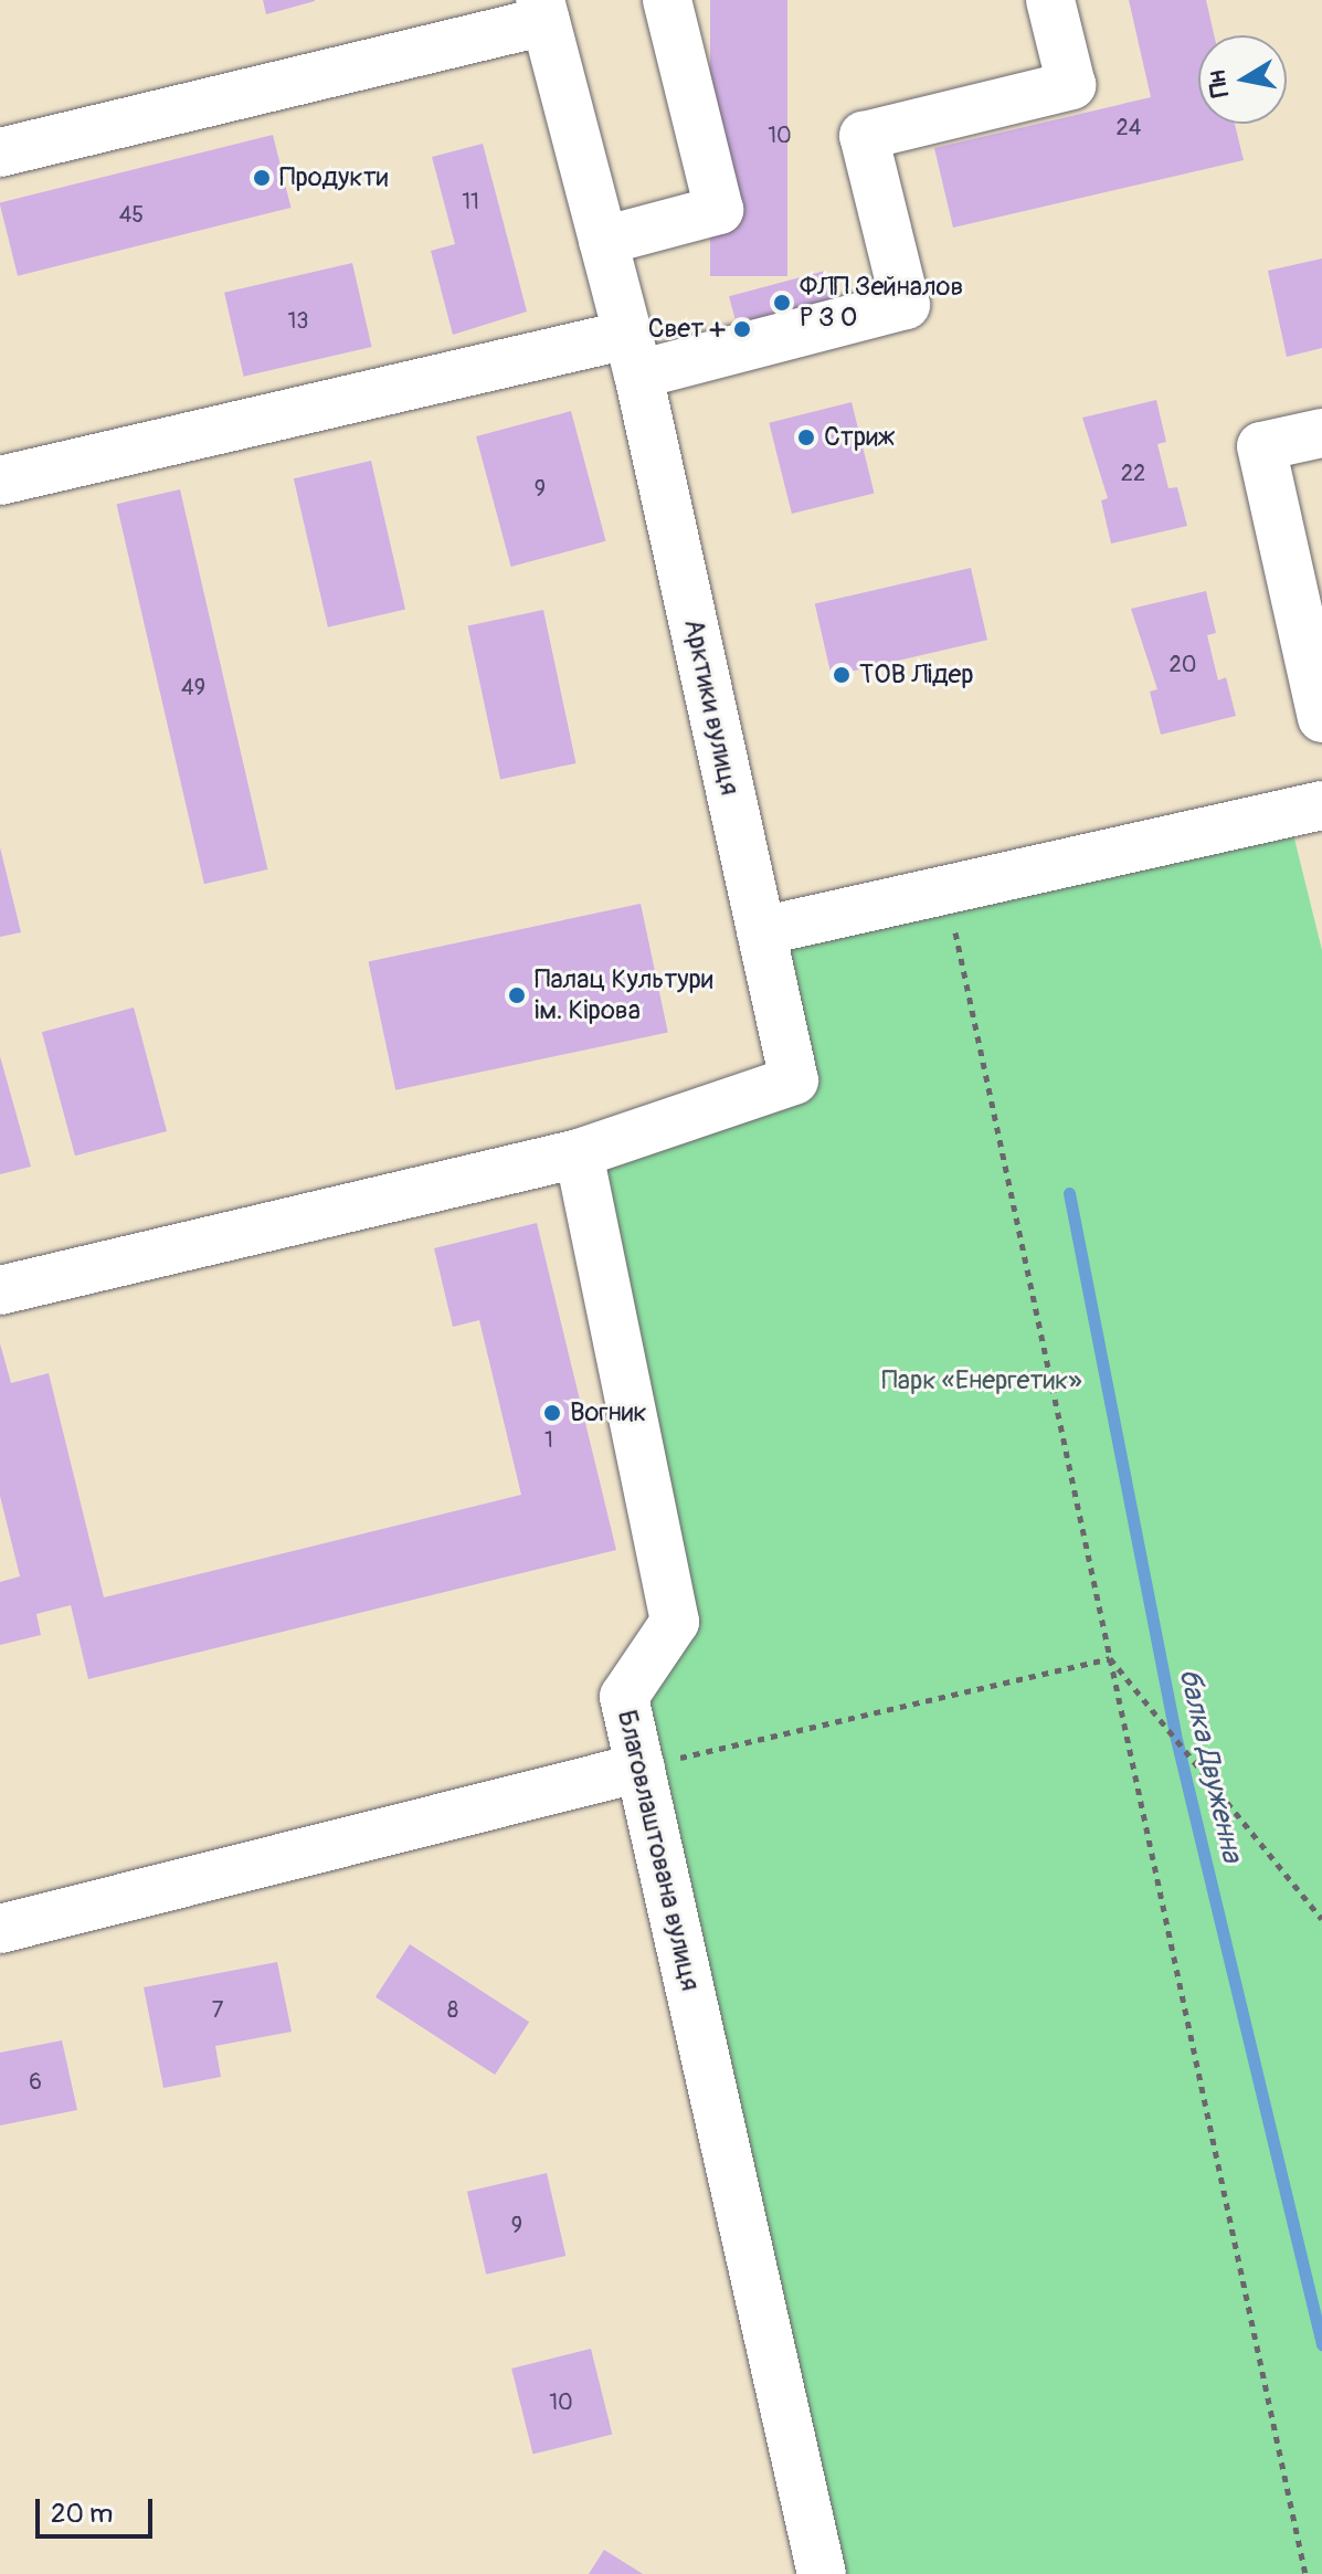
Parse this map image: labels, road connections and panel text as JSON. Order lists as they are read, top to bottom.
{
  "streets": {
    "street": ["Арктики вулиця", "Благовлаштована вулиця"]
  },
  "crossings": [
    ["Арктики вулиця", "Благовлаштована вулиця"]
  ],
  "water": ["балка Двуженна"],
  "parks": ["Парк «Енергетик»"],
  "places": [
    "Продукти",
    "ФЛП Зейналов Р З О",
    "Свет +",
    "Стриж",
    "ТОВ Лідер",
    "Палац Культури ім. Кірова",
    "Вогник"
  ],
  "house_numbers": [
    "24",
    "10",
    "11",
    "45",
    "13",
    "22",
    "9",
    "20",
    "49",
    "1",
    "7",
    "8",
    "6",
    "9",
    "10"
  ],
  "scale_bar": "20 m",
  "north": "left"
}
